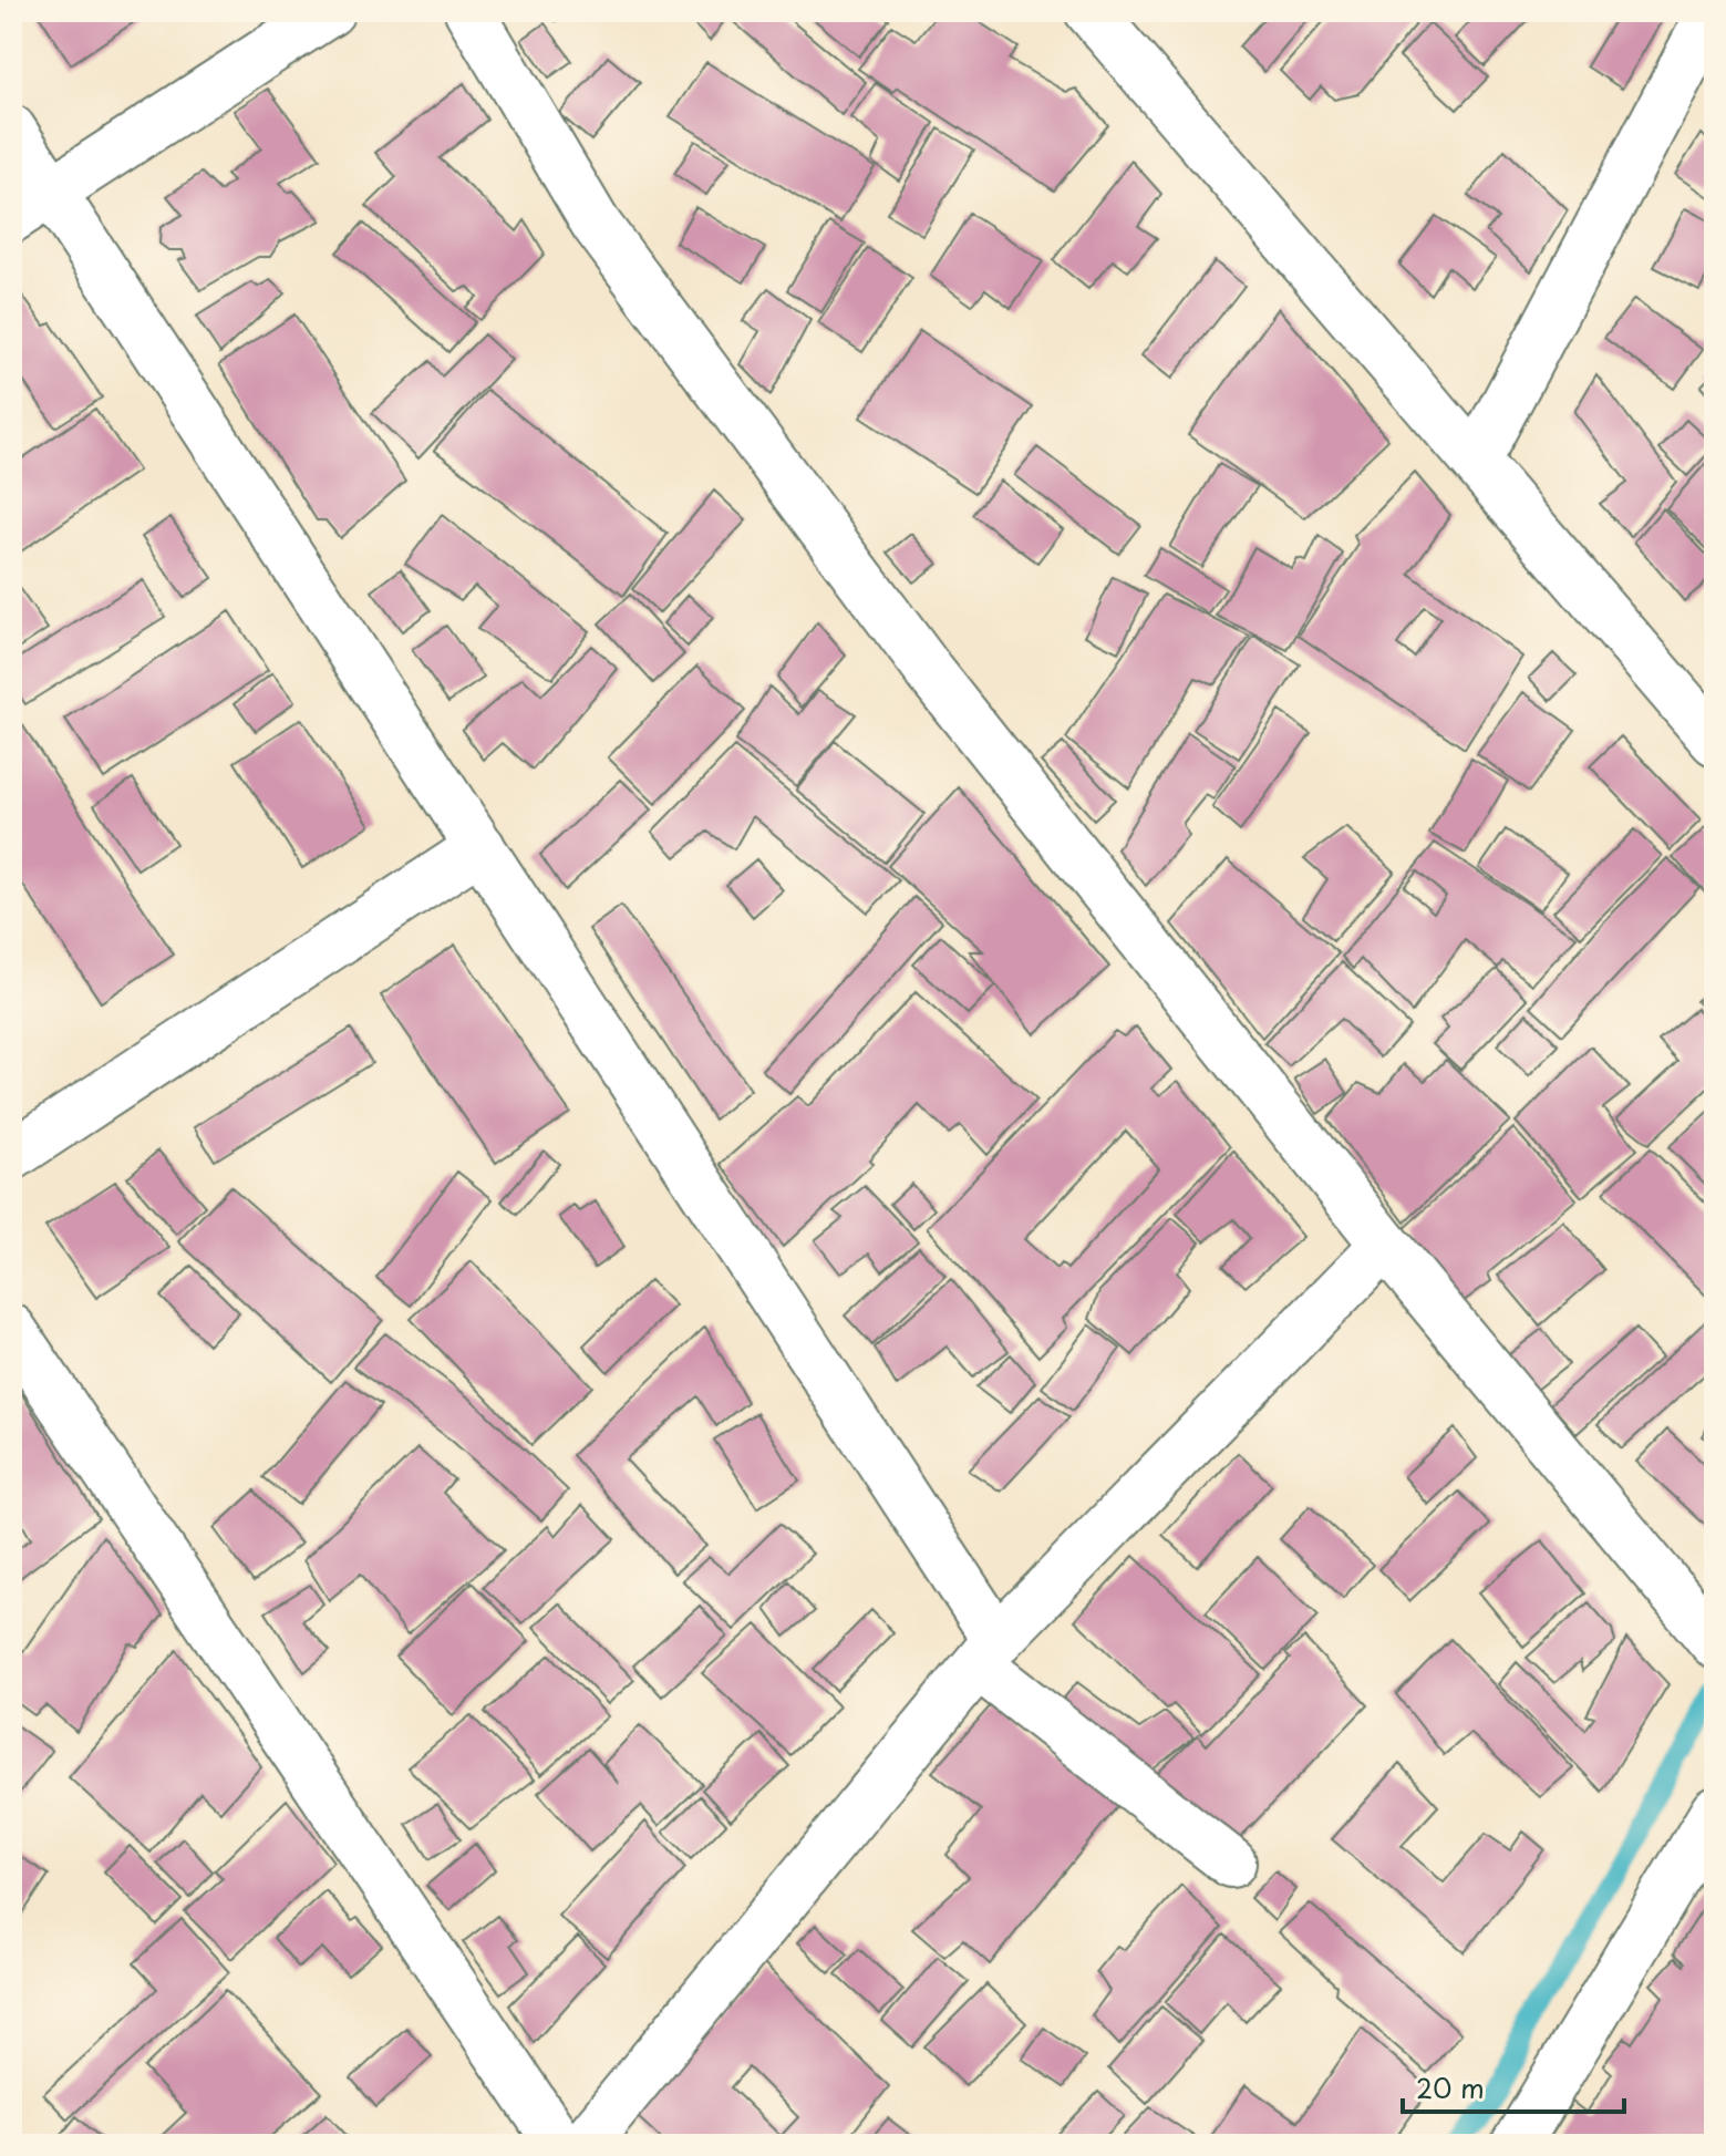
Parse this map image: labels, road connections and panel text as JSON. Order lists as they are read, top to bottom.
{
  "scale_bar": "20 m"
}
